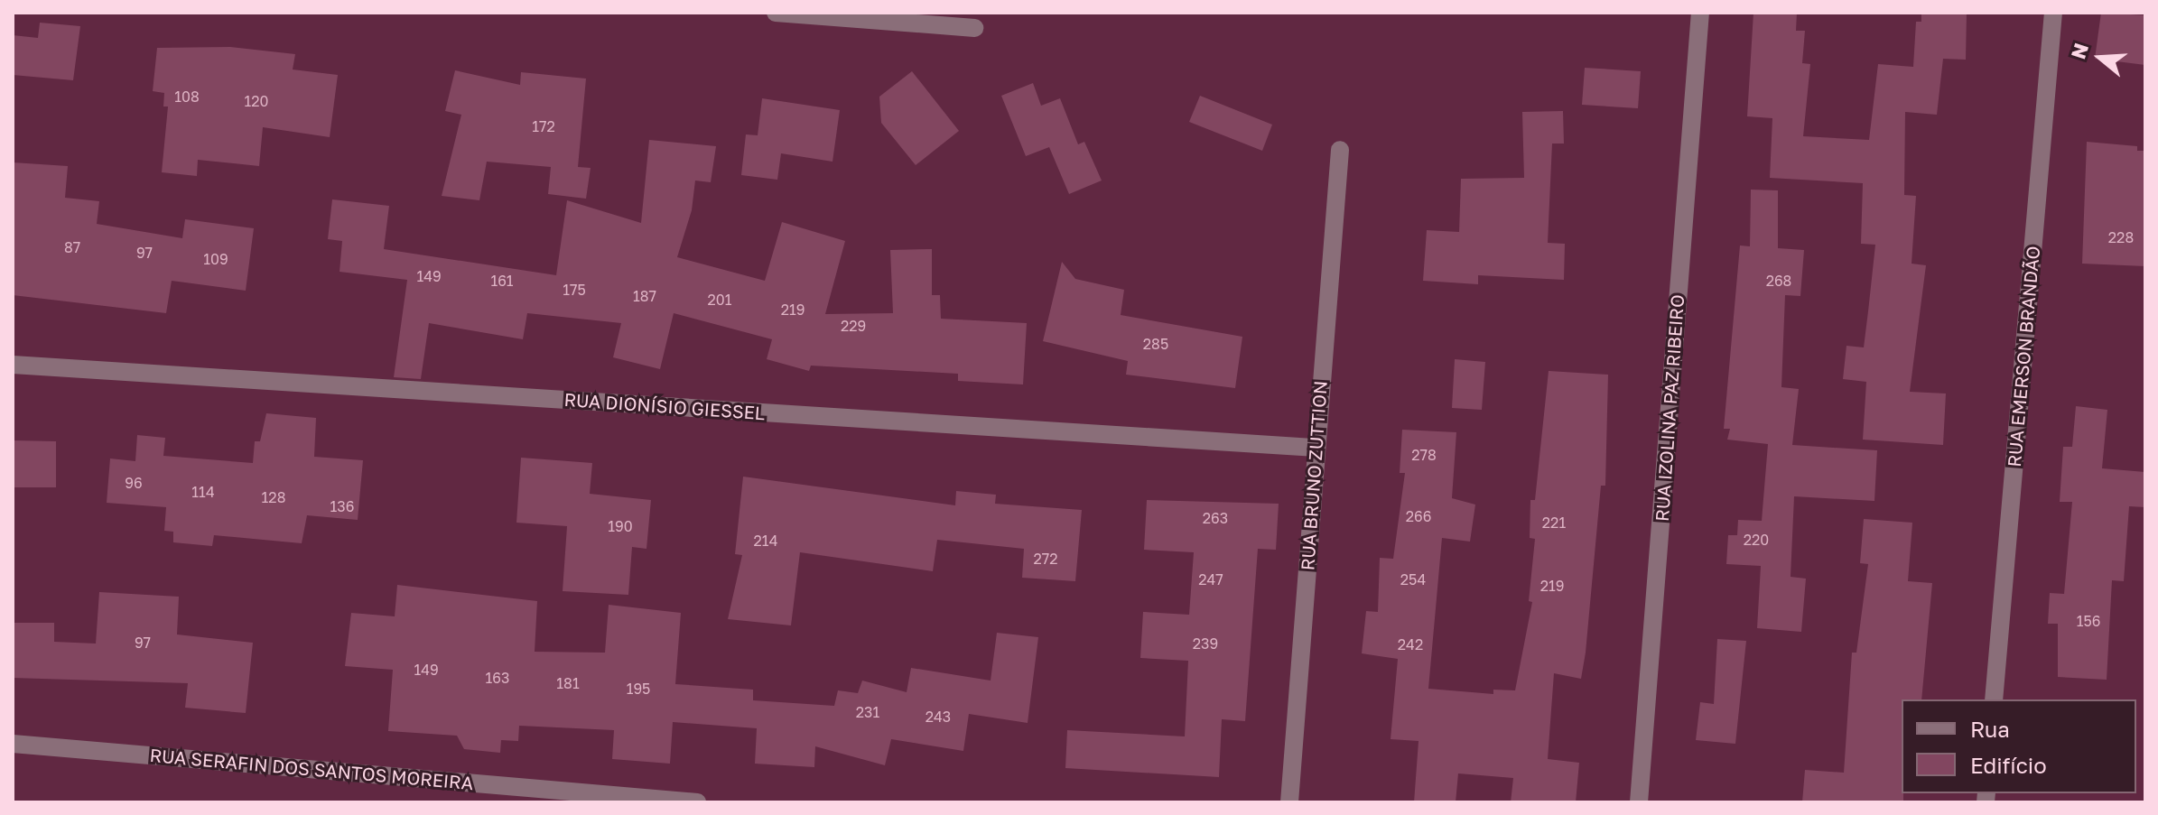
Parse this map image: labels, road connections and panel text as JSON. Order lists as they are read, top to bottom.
{
  "streets": {
    "street": [
      "RUA EMERSON BRANDÃO",
      "RUA DIONÍSIO GIESSEL",
      "RUA IZOLINA PAZ RIBEIRO",
      "RUA BRUNO ZUTTION",
      "RUA SERAFIN DOS SANTOS MOREIRA"
    ]
  },
  "crossings": [
    ["RUA DIONÍSIO GIESSEL", "RUA BRUNO ZUTTION"]
  ],
  "house_numbers": [
    "108",
    "120",
    "172",
    "228",
    "87",
    "97",
    "109",
    "149",
    "161",
    "268",
    "175",
    "187",
    "201",
    "219",
    "229",
    "285",
    "278",
    "96",
    "114",
    "128",
    "136",
    "266",
    "263",
    "221",
    "190",
    "220",
    "214",
    "272",
    "247",
    "254",
    "219",
    "156",
    "97",
    "239",
    "242",
    "149",
    "163",
    "181",
    "195",
    "231",
    "243"
  ],
  "legend": ["Rua", "Edifício"],
  "north": "left"
}
